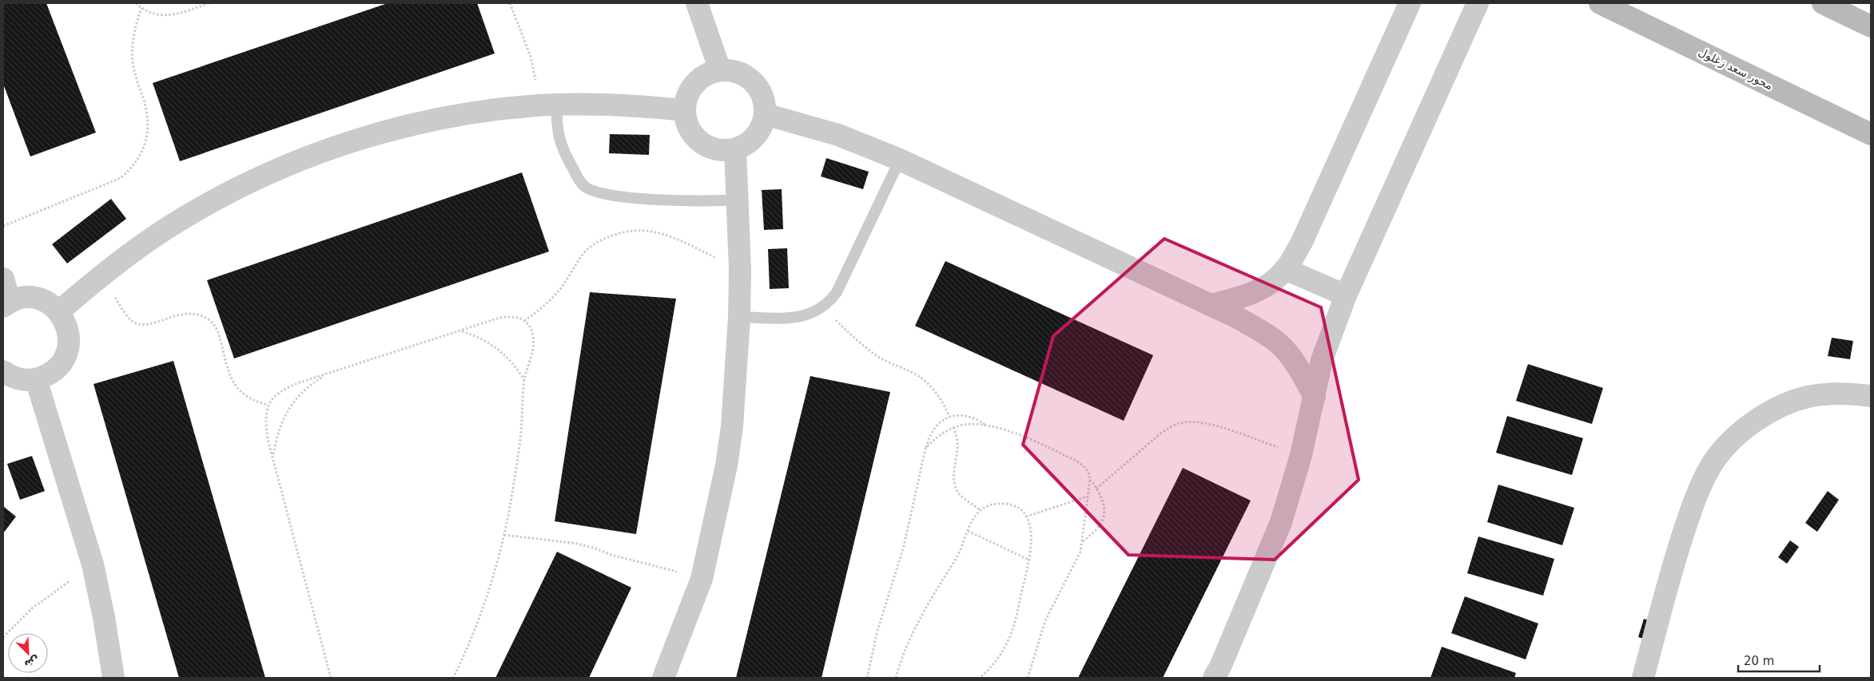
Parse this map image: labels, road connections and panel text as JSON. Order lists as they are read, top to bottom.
{
  "streets": {
    "main road": ["محور سعد زغلول"]
  },
  "scale_bar": "20 m",
  "north": "bottom right"
}
